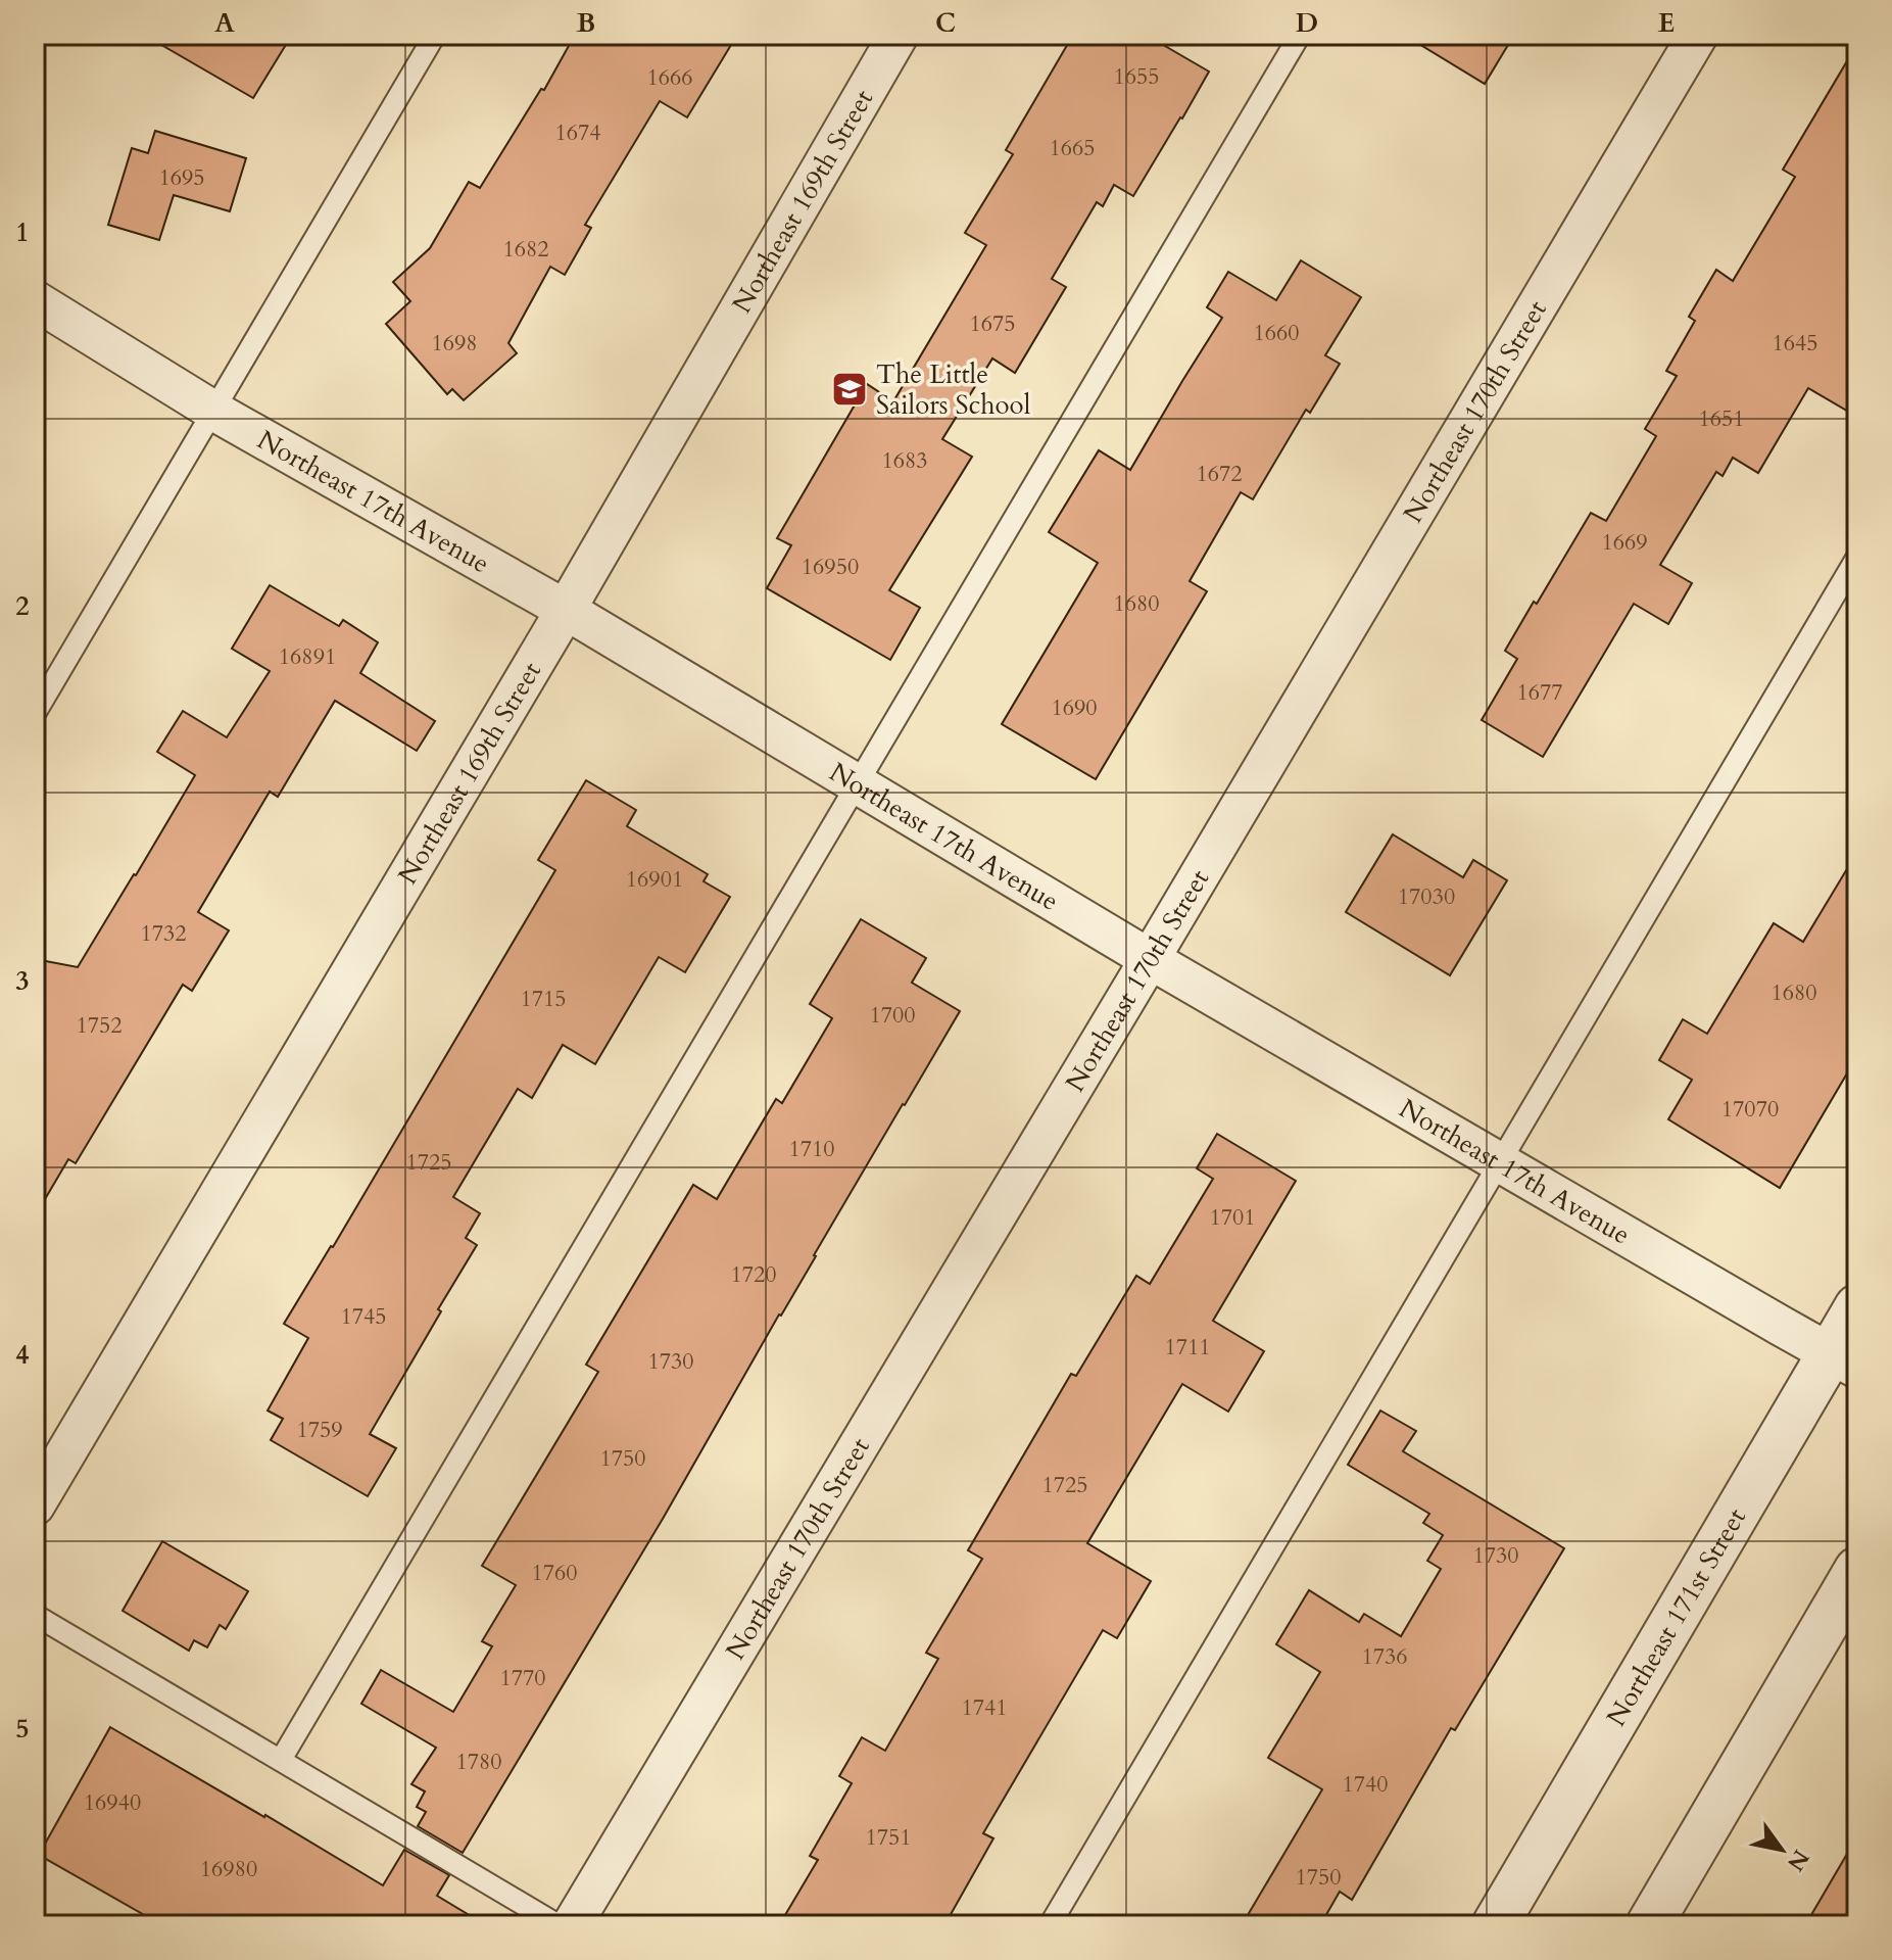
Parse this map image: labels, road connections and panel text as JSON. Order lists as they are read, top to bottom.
{
  "streets": {
    "street": [
      "Northeast 169th Street",
      "Northeast 170th Street",
      "Northeast 17th Avenue",
      "Northeast 171st Street"
    ]
  },
  "crossings": [
    ["Northeast 169th Street", "Northeast 17th Avenue"],
    ["Northeast 170th Street", "Northeast 17th Avenue"],
    ["Northeast 17th Avenue", "Northeast 171st Street"]
  ],
  "places": {
    "school or university": ["The Little Sailors School"]
  },
  "house_numbers": [
    "1655",
    "1666",
    "1674",
    "1665",
    "1695",
    "1682",
    "1675",
    "1660",
    "1698",
    "1645",
    "1651",
    "1683",
    "1672",
    "1669",
    "16950",
    "1680",
    "16891",
    "1677",
    "1690",
    "16901",
    "17030",
    "1732",
    "1680",
    "1715",
    "1700",
    "1752",
    "17070",
    "1710",
    "1725",
    "1701",
    "1720",
    "1745",
    "1711",
    "1730",
    "1759",
    "1750",
    "1725",
    "1730",
    "1760",
    "1736",
    "1770",
    "1741",
    "1780",
    "1740",
    "16940",
    "1751",
    "16980",
    "1750"
  ],
  "north": "bottom right",
  "grid": {
    "columns": [
      "A",
      "B",
      "C",
      "D",
      "E"
    ],
    "rows": [
      "1",
      "2",
      "3",
      "4",
      "5"
    ]
  }
}
